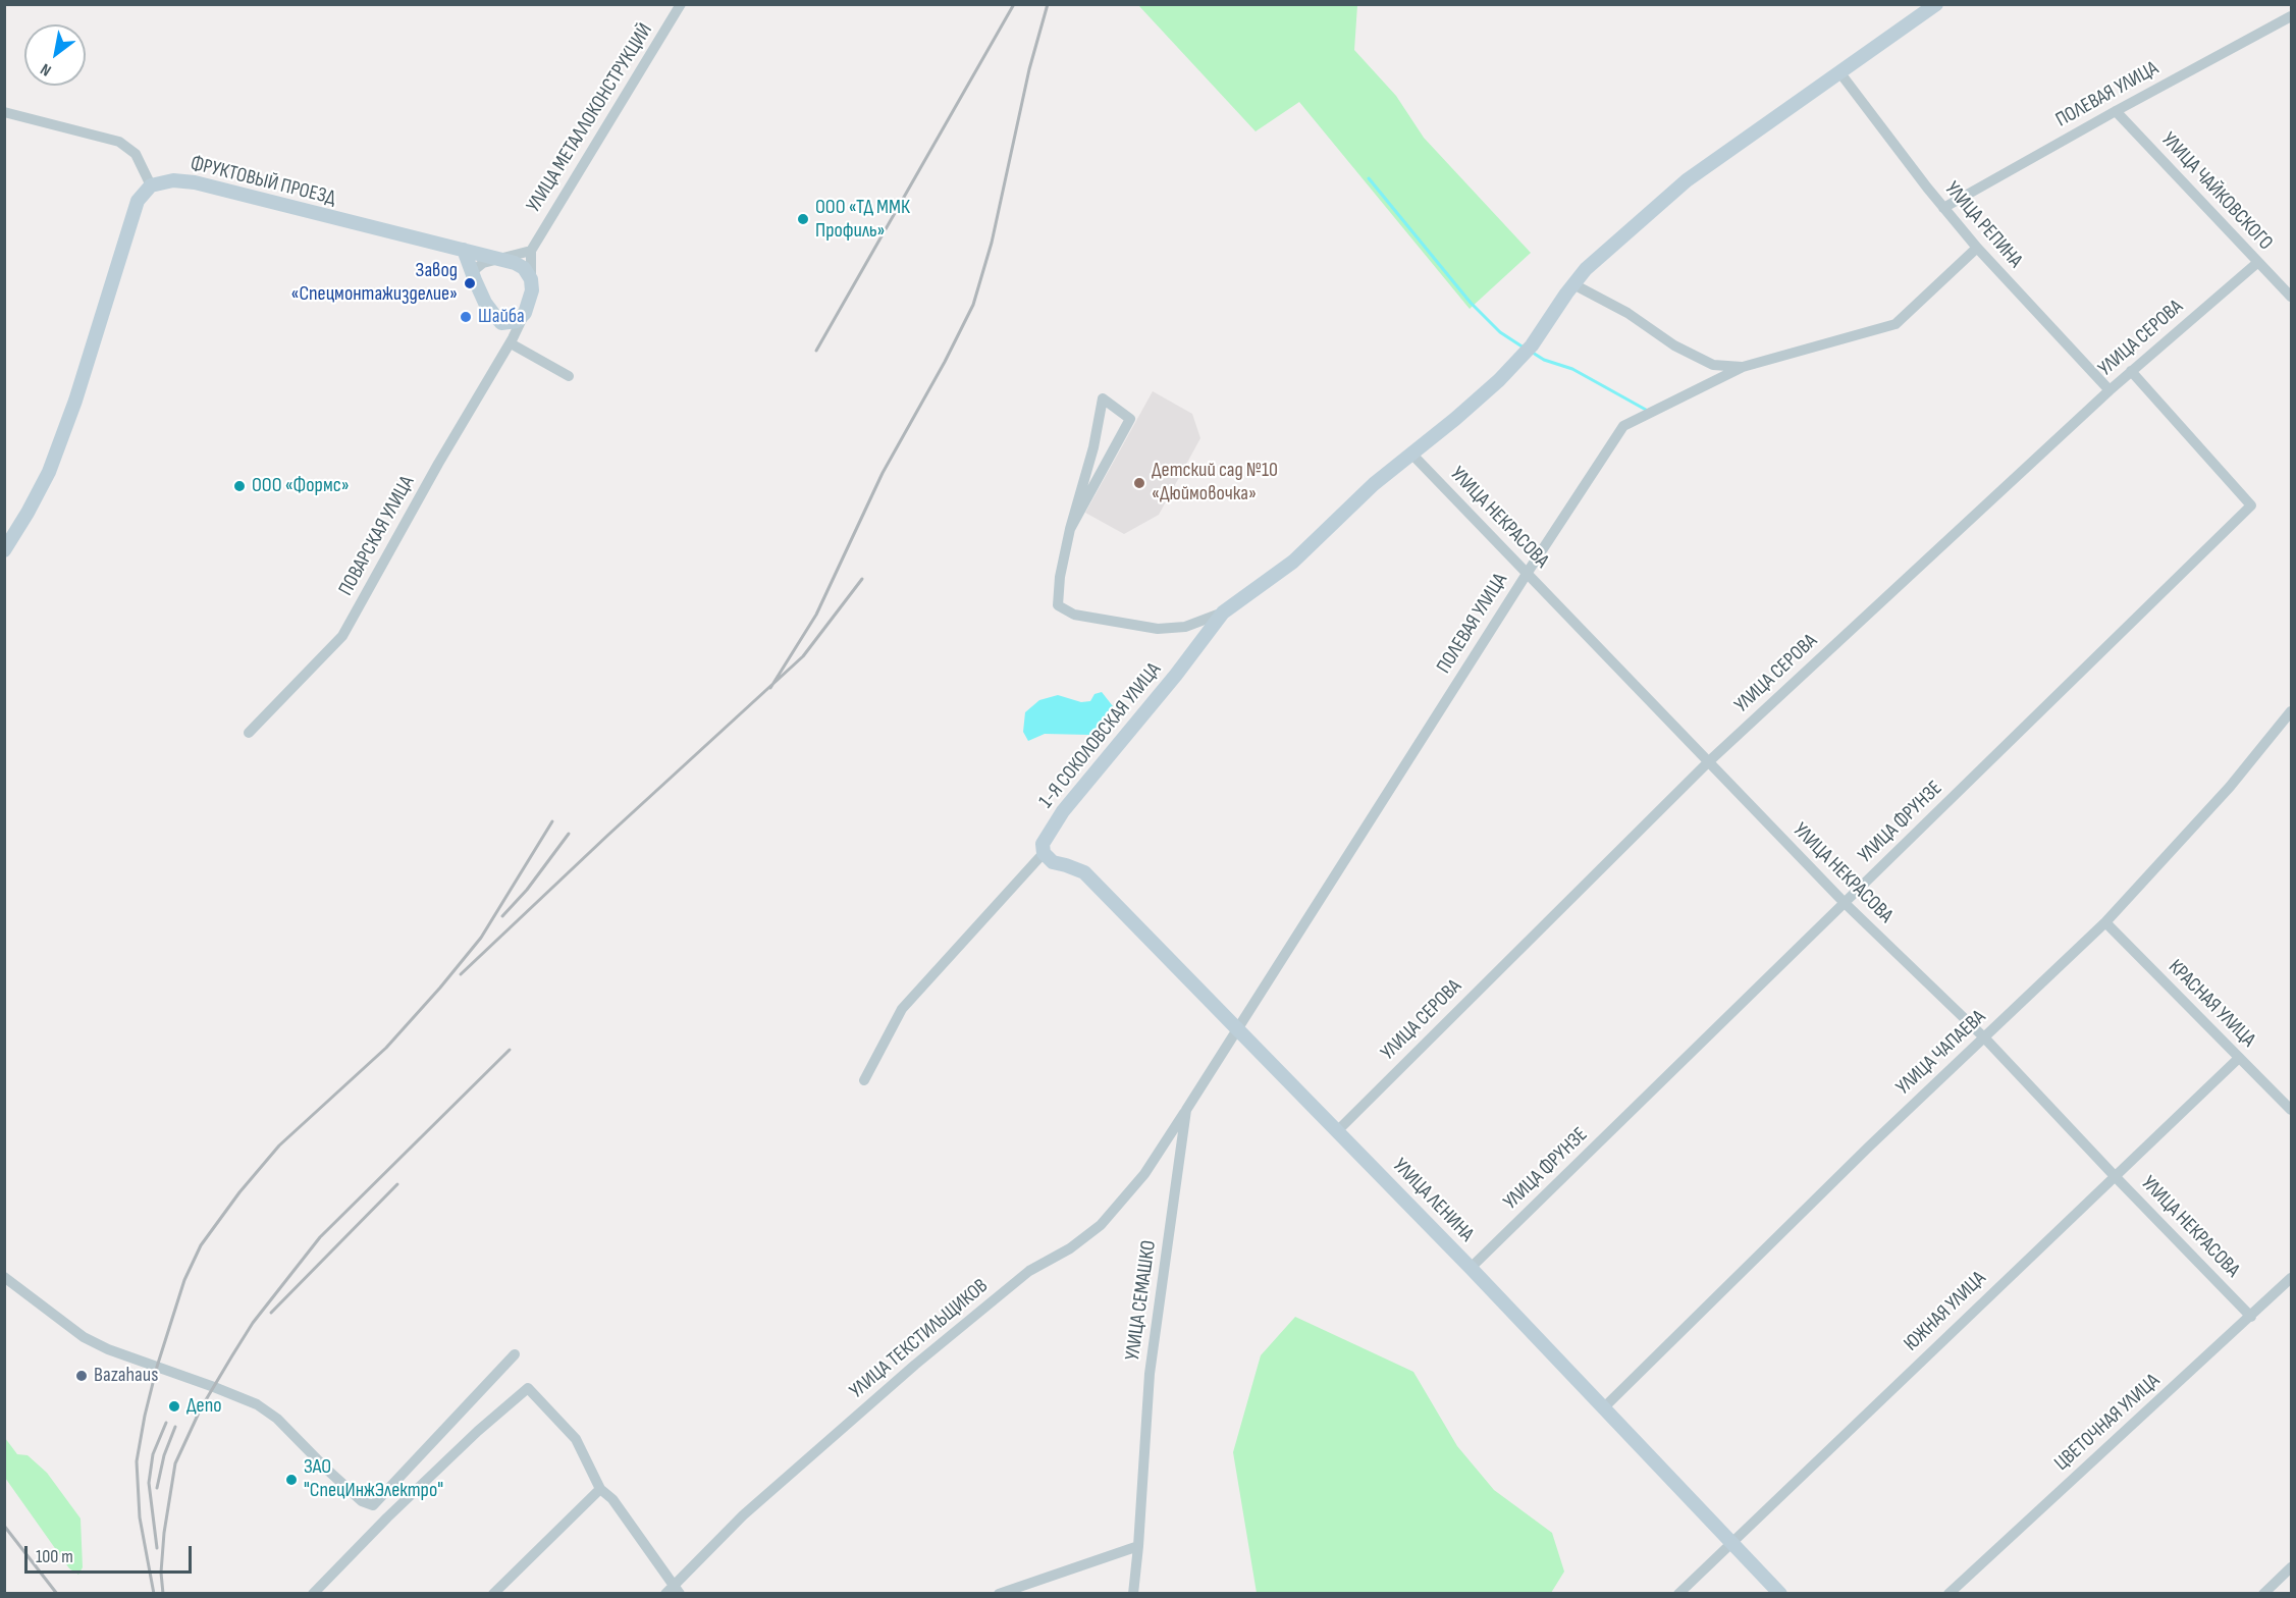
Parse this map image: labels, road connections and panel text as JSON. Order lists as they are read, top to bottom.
{
  "streets": {
    "street": [
      "ПОЛЕВАЯ УЛИЦА",
      "УЛИЦА МЕТАЛЛОКОНСТРУКЦИЙ",
      "ФРУКТОВЫЙ ПРОЕЗД",
      "УЛИЦА ЧАЙКОВСКОГО",
      "УЛИЦА РЕПИНА",
      "УЛИЦА СЕРОВА",
      "УЛИЦА НЕКРАСОВА",
      "ПОВАРСКАЯ УЛИЦА",
      "1-Я СОКОЛОВСКАЯ УЛИЦА",
      "УЛИЦА ФРУНЗЕ",
      "КРАСНАЯ УЛИЦА",
      "УЛИЦА ЧАПАЕВА",
      "УЛИЦА ЛЕНИНА",
      "УЛИЦА СЕМАШКО",
      "ЮЖНАЯ УЛИЦА",
      "УЛИЦА ТЕКСТИЛЬЩИКОВ",
      "ЦВЕТОЧНАЯ УЛИЦА"
    ]
  },
  "crossings": [
    ["ПОЛЕВАЯ УЛИЦА", "УЛИЦА ЧАЙКОВСКОГО"],
    ["ПОЛЕВАЯ УЛИЦА", "УЛИЦА РЕПИНА"],
    ["ПОЛЕВАЯ УЛИЦА", "УЛИЦА НЕКРАСОВА"],
    ["ПОЛЕВАЯ УЛИЦА", "УЛИЦА ЛЕНИНА"],
    ["ПОЛЕВАЯ УЛИЦА", "УЛИЦА СЕМАШКО"],
    ["ФРУКТОВЫЙ ПРОЕЗД", "ПОВАРСКАЯ УЛИЦА"],
    ["УЛИЦА ЧАЙКОВСКОГО", "УЛИЦА СЕРОВА"],
    ["УЛИЦА РЕПИНА", "УЛИЦА СЕРОВА"],
    ["УЛИЦА РЕПИНА", "1-Я СОКОЛОВСКАЯ УЛИЦА"],
    ["УЛИЦА СЕРОВА", "УЛИЦА НЕКРАСОВА"],
    ["УЛИЦА СЕРОВА", "УЛИЦА ФРУНЗЕ"],
    ["УЛИЦА СЕРОВА", "УЛИЦА ЛЕНИНА"],
    ["УЛИЦА НЕКРАСОВА", "1-Я СОКОЛОВСКАЯ УЛИЦА"],
    ["УЛИЦА НЕКРАСОВА", "УЛИЦА ФРУНЗЕ"],
    ["УЛИЦА НЕКРАСОВА", "УЛИЦА ЧАПАЕВА"],
    ["УЛИЦА НЕКРАСОВА", "ЮЖНАЯ УЛИЦА"],
    ["УЛИЦА НЕКРАСОВА", "ЦВЕТОЧНАЯ УЛИЦА"],
    ["1-Я СОКОЛОВСКАЯ УЛИЦА", "УЛИЦА ЛЕНИНА"],
    ["УЛИЦА ФРУНЗЕ", "УЛИЦА ЛЕНИНА"],
    ["КРАСНАЯ УЛИЦА", "УЛИЦА ЧАПАЕВА"],
    ["КРАСНАЯ УЛИЦА", "ЮЖНАЯ УЛИЦА"],
    ["УЛИЦА ЧАПАЕВА", "УЛИЦА ЛЕНИНА"],
    ["УЛИЦА ЛЕНИНА", "УЛИЦА СЕМАШКО"],
    ["УЛИЦА ЛЕНИНА", "ЮЖНАЯ УЛИЦА"],
    ["УЛИЦА СЕМАШКО", "УЛИЦА ТЕКСТИЛЬЩИКОВ"]
  ],
  "places": [
    "ООО «ТД ММК Профиль»",
    "Завод «Спецмонтажизделие»",
    "Шайба",
    "Детский сад №10 «Дюймовочка»",
    "ООО «Формс»",
    "Bazahaus",
    "Депо",
    "ЗАО \"СпецИнжЭлектро\""
  ],
  "scale_bar": "100 m",
  "north": "bottom left"
}
